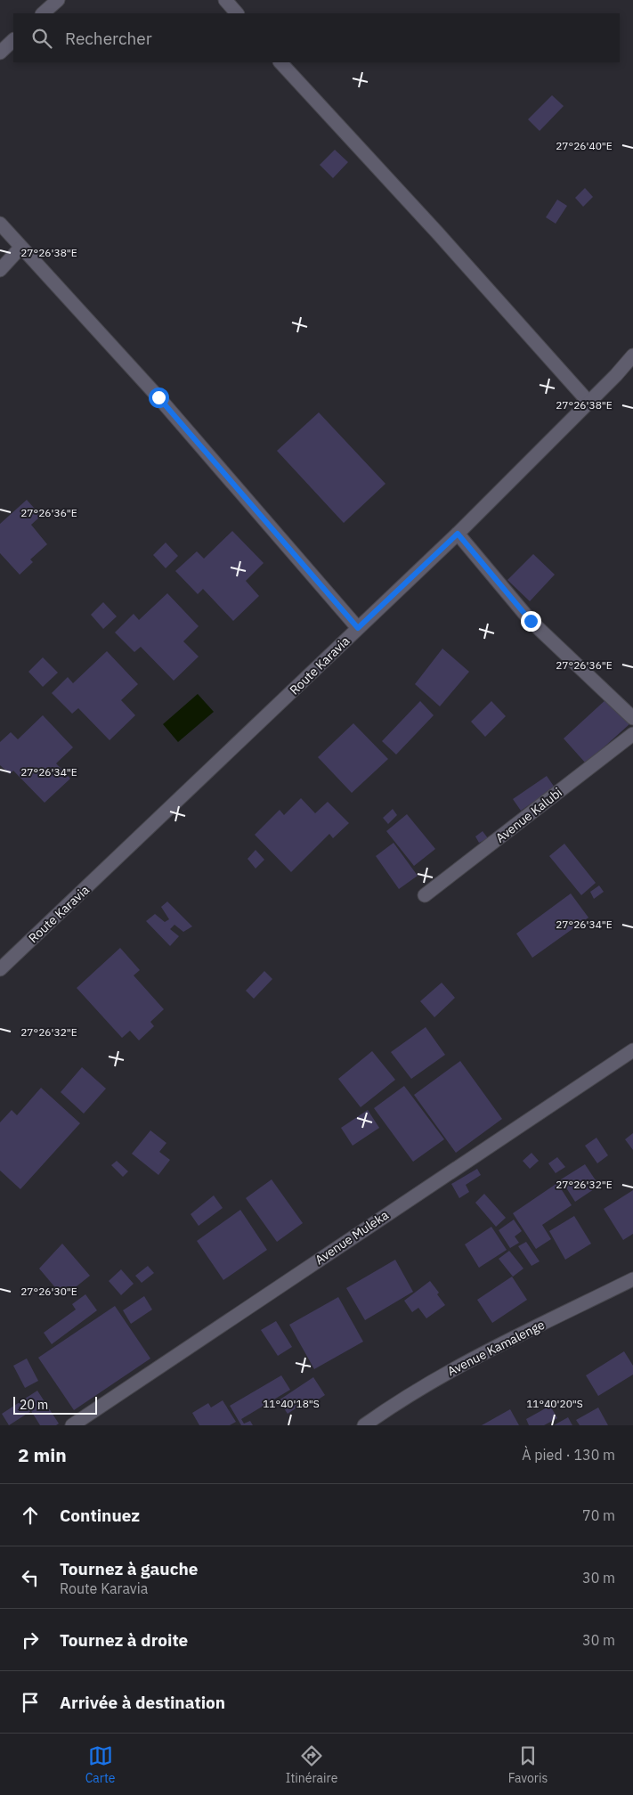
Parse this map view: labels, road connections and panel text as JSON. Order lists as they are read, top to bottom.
{
  "streets": {
    "street": [
      "Route Karavia",
      "Avenue Kalubi",
      "Avenue Muleka",
      "Avenue Kamalenge"
    ]
  },
  "scale_bar": "20 m",
  "page": {
    "search": "Rechercher",
    "scale": "20 m",
    "heading": ["2 min", "À pied · 130 m"],
    "list": [
      ["Continuez", "70 m"],
      ["Tournez à gauche", "Route Karavia", "30 m"],
      ["Tournez à droite", "30 m"],
      "Arrivée à destination"
    ],
    "nav": ["Carte", "Itinéraire", "Favoris"]
  },
  "coordinates": [
    "27°26'40\"E",
    "27°26'38\"E",
    "27°26'36\"E",
    "27°26'34\"E",
    "27°26'32\"E",
    "27°26'30\"E",
    "11°40'18\"S",
    "11°40'20\"S"
  ]
}
